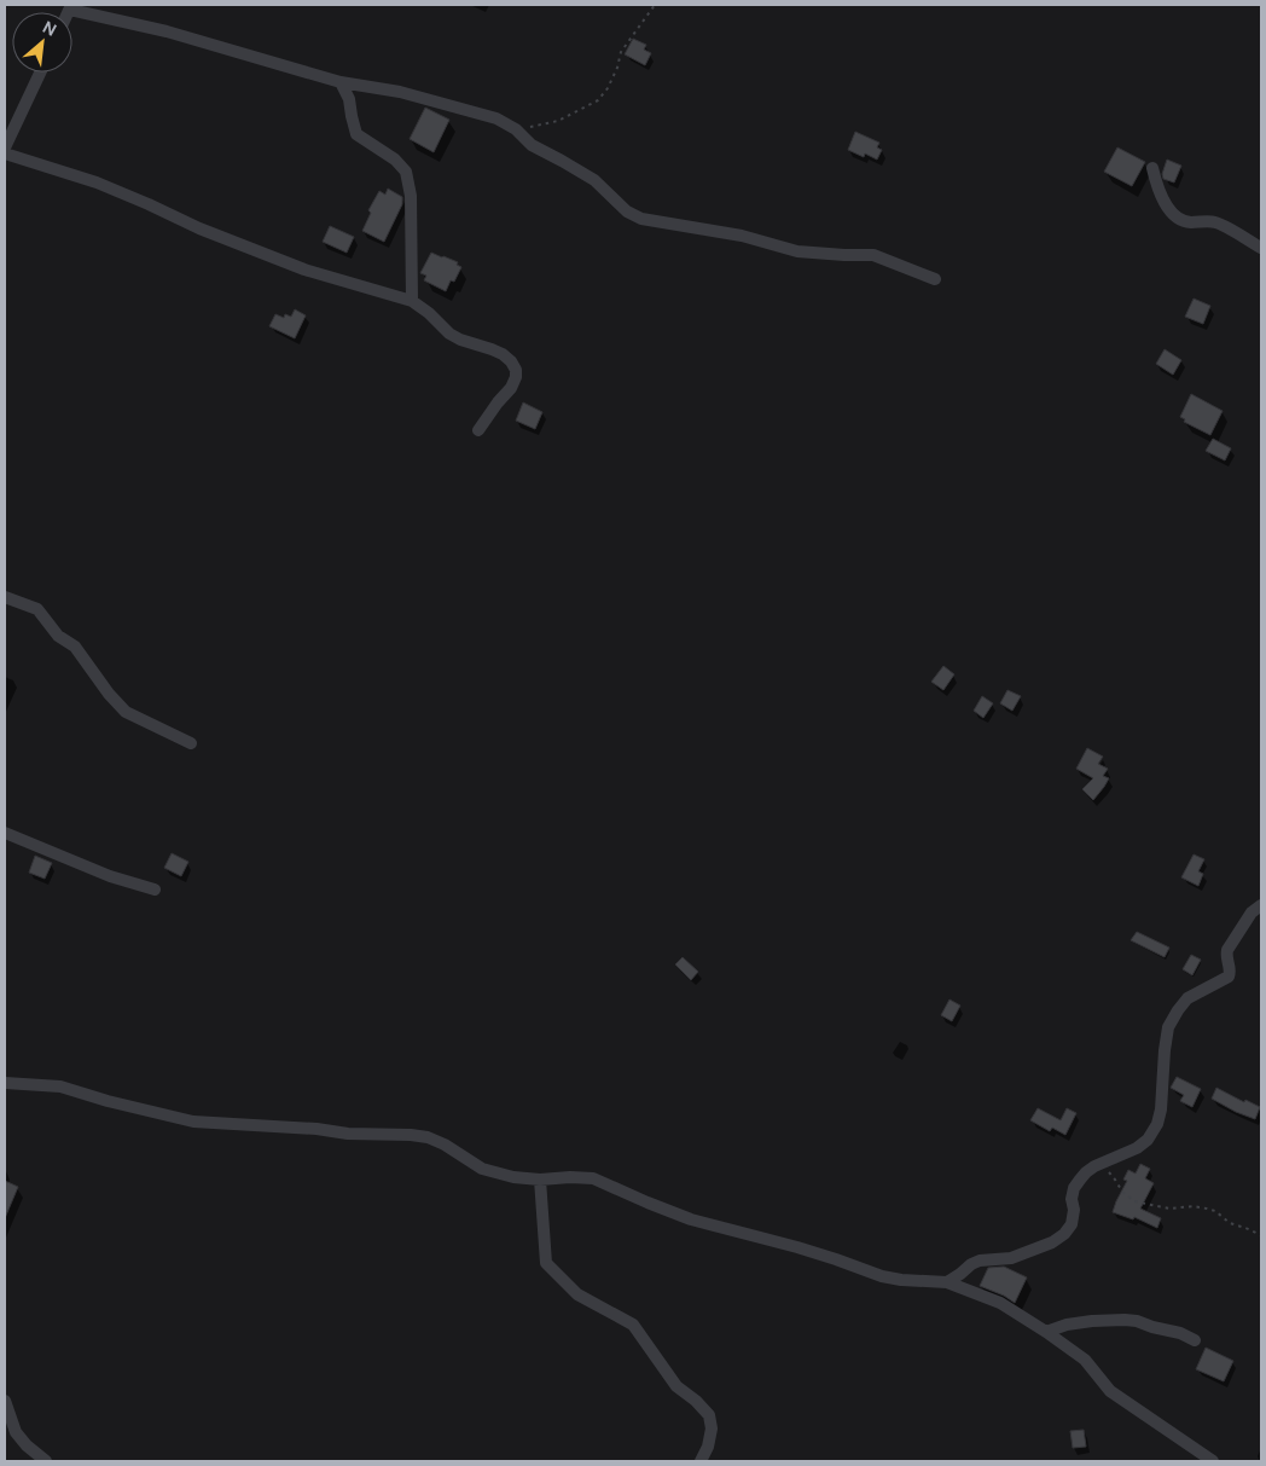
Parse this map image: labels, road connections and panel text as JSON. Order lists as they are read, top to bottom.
{
  "north": "top right"
}
